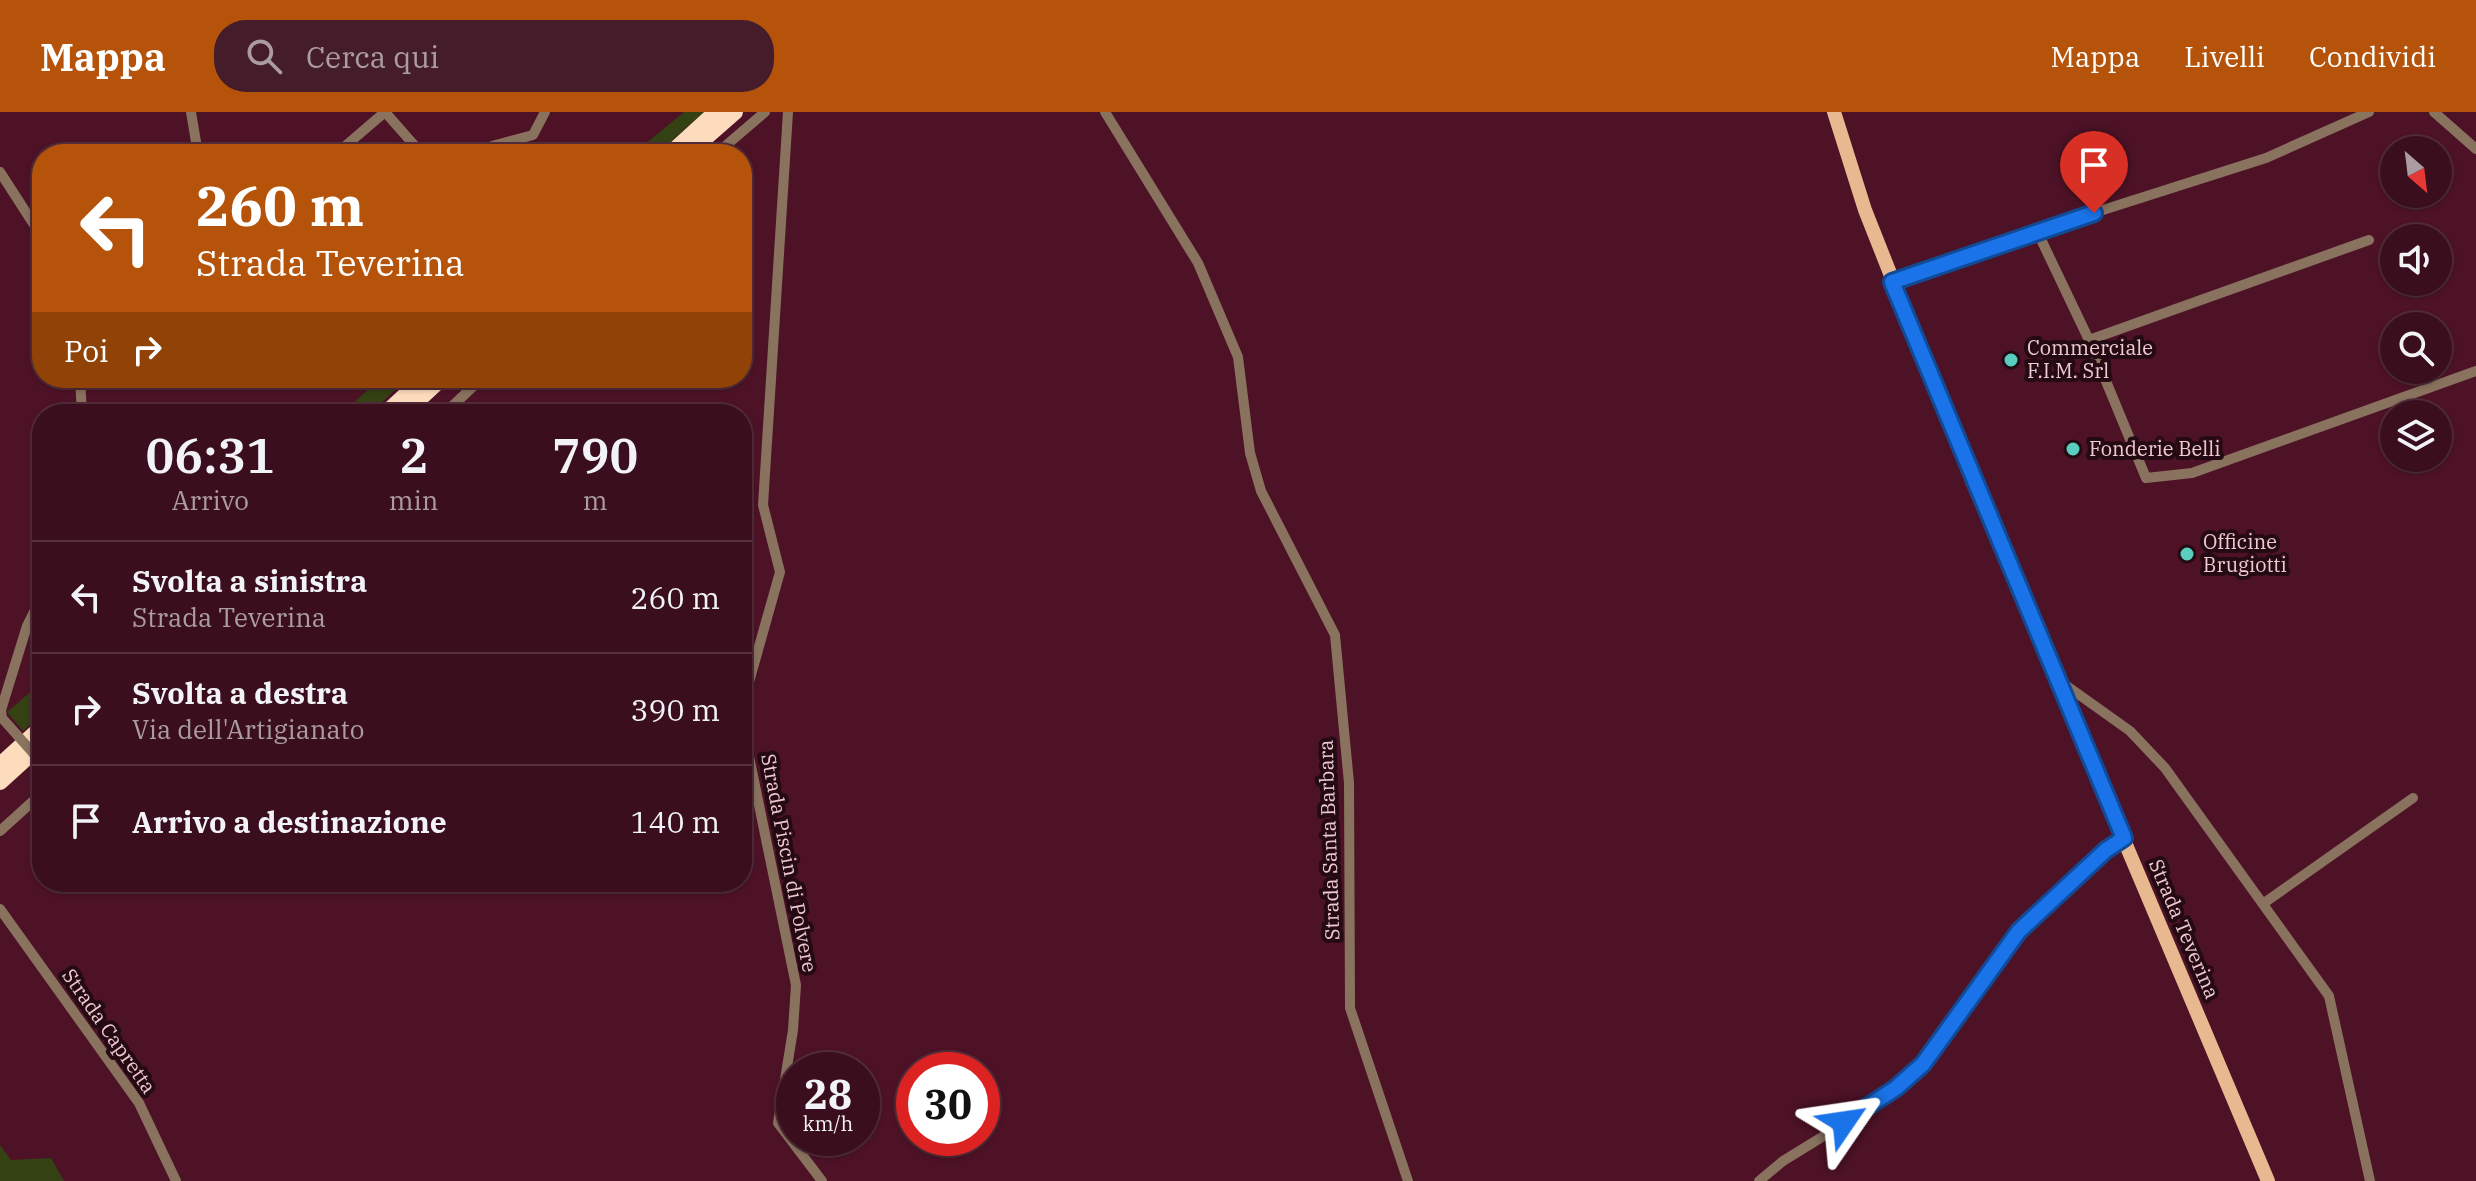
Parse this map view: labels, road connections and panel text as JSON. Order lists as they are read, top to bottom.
{
  "streets": {
    "main road": ["Strada Teverina"],
    "street": ["Strada Santa Barbara", "Strada Piscin di Polvere", "Strada Capretta"]
  },
  "places": ["Commerciale F.I.M. Srl", "Fonderie Belli", "Officine Brugiotti"],
  "north": "bottom right",
  "page": {
    "header": "Mappa",
    "search": "Cerca qui",
    "nav": ["Mappa", "Livelli", "Condividi"],
    "turn": ["260 m", "Strada Teverina"],
    "then": "Poi",
    "eta": [
      "06:31",
      "Arrivo",
      "2",
      "min",
      "790",
      "m"
    ],
    "list": [
      {
        "name": "Svolta a sinistra",
        "note": "Strada Teverina",
        "value": "260 m"
      },
      {
        "name": "Svolta a destra",
        "note": "Via dell'Artigianato",
        "value": "390 m"
      },
      {
        "name": "Arrivo a destinazione",
        "value": "140 m"
      }
    ],
    "speed": "28 km/h",
    "limit": "30"
  }
}
